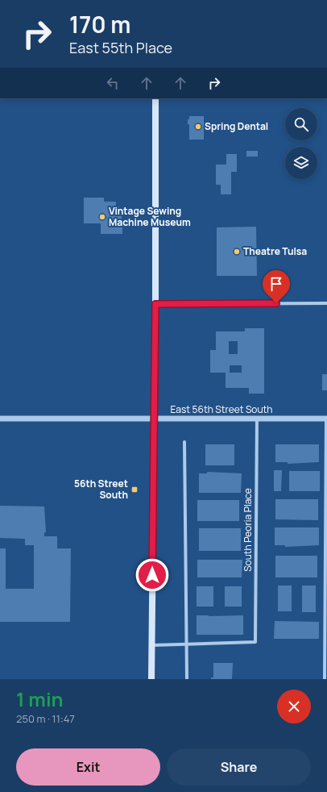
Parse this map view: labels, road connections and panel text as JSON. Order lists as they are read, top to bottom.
{
  "streets": {
    "street": ["East 56th Street South", "South Peoria Place"]
  },
  "crossings": [
    ["East 56th Street South", "South Peoria Place"]
  ],
  "places": {
    "other": ["Spring Dental", "Vintage Sewing Machine Museum", "Theatre Tulsa"],
    "transit": ["56th Street South"]
  },
  "page": {
    "turn": ["170 m", "East 55th Place"],
    "heading": ["1 min", "250 m · 11:47"],
    "buttons": ["Exit", "Share"]
  }
}
